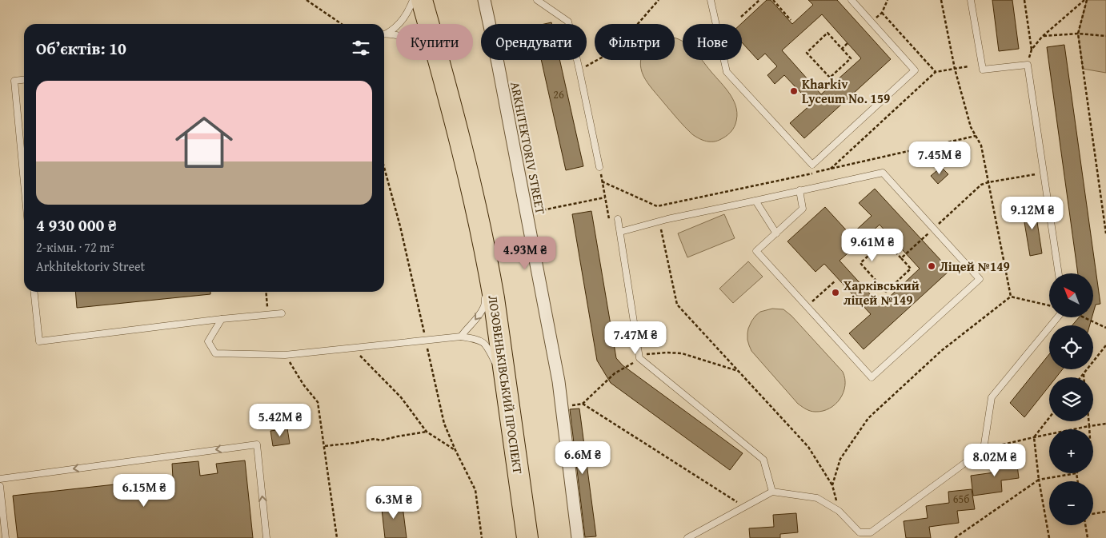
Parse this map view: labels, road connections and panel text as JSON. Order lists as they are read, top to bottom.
{
  "streets": {
    "highway": ["ЛОЗОВЕНЬКІВСЬКИЙ ПРОСПЕКТ"],
    "street": ["ARKHITEKTORIV STREET"]
  },
  "places": ["Kharkiv Lyceum No. 159", "Ліцей №149", "Харківський ліцей №149"],
  "house_numbers": ["26", "65б"],
  "north": "top left",
  "page": {
    "chip": [
      "Купити",
      "Орендувати",
      "Фільтри",
      "Нове"
    ],
    "heading": "Об’єктів: 10",
    "list": [
      {
        "name": "4 930 000 ₴",
        "note": "2-кімн. · 72 m² · Arkhitektoriv Street"
      }
    ],
    "price": [
      "7.45M ₴",
      "9.12M ₴",
      "9.61M ₴",
      "4.93M ₴",
      "7.47M ₴",
      "5.42M ₴",
      "6.6M ₴",
      "8.02M ₴",
      "6.15M ₴",
      "6.3M ₴"
    ],
    "map_buttons": ["+", "−"]
  }
}
